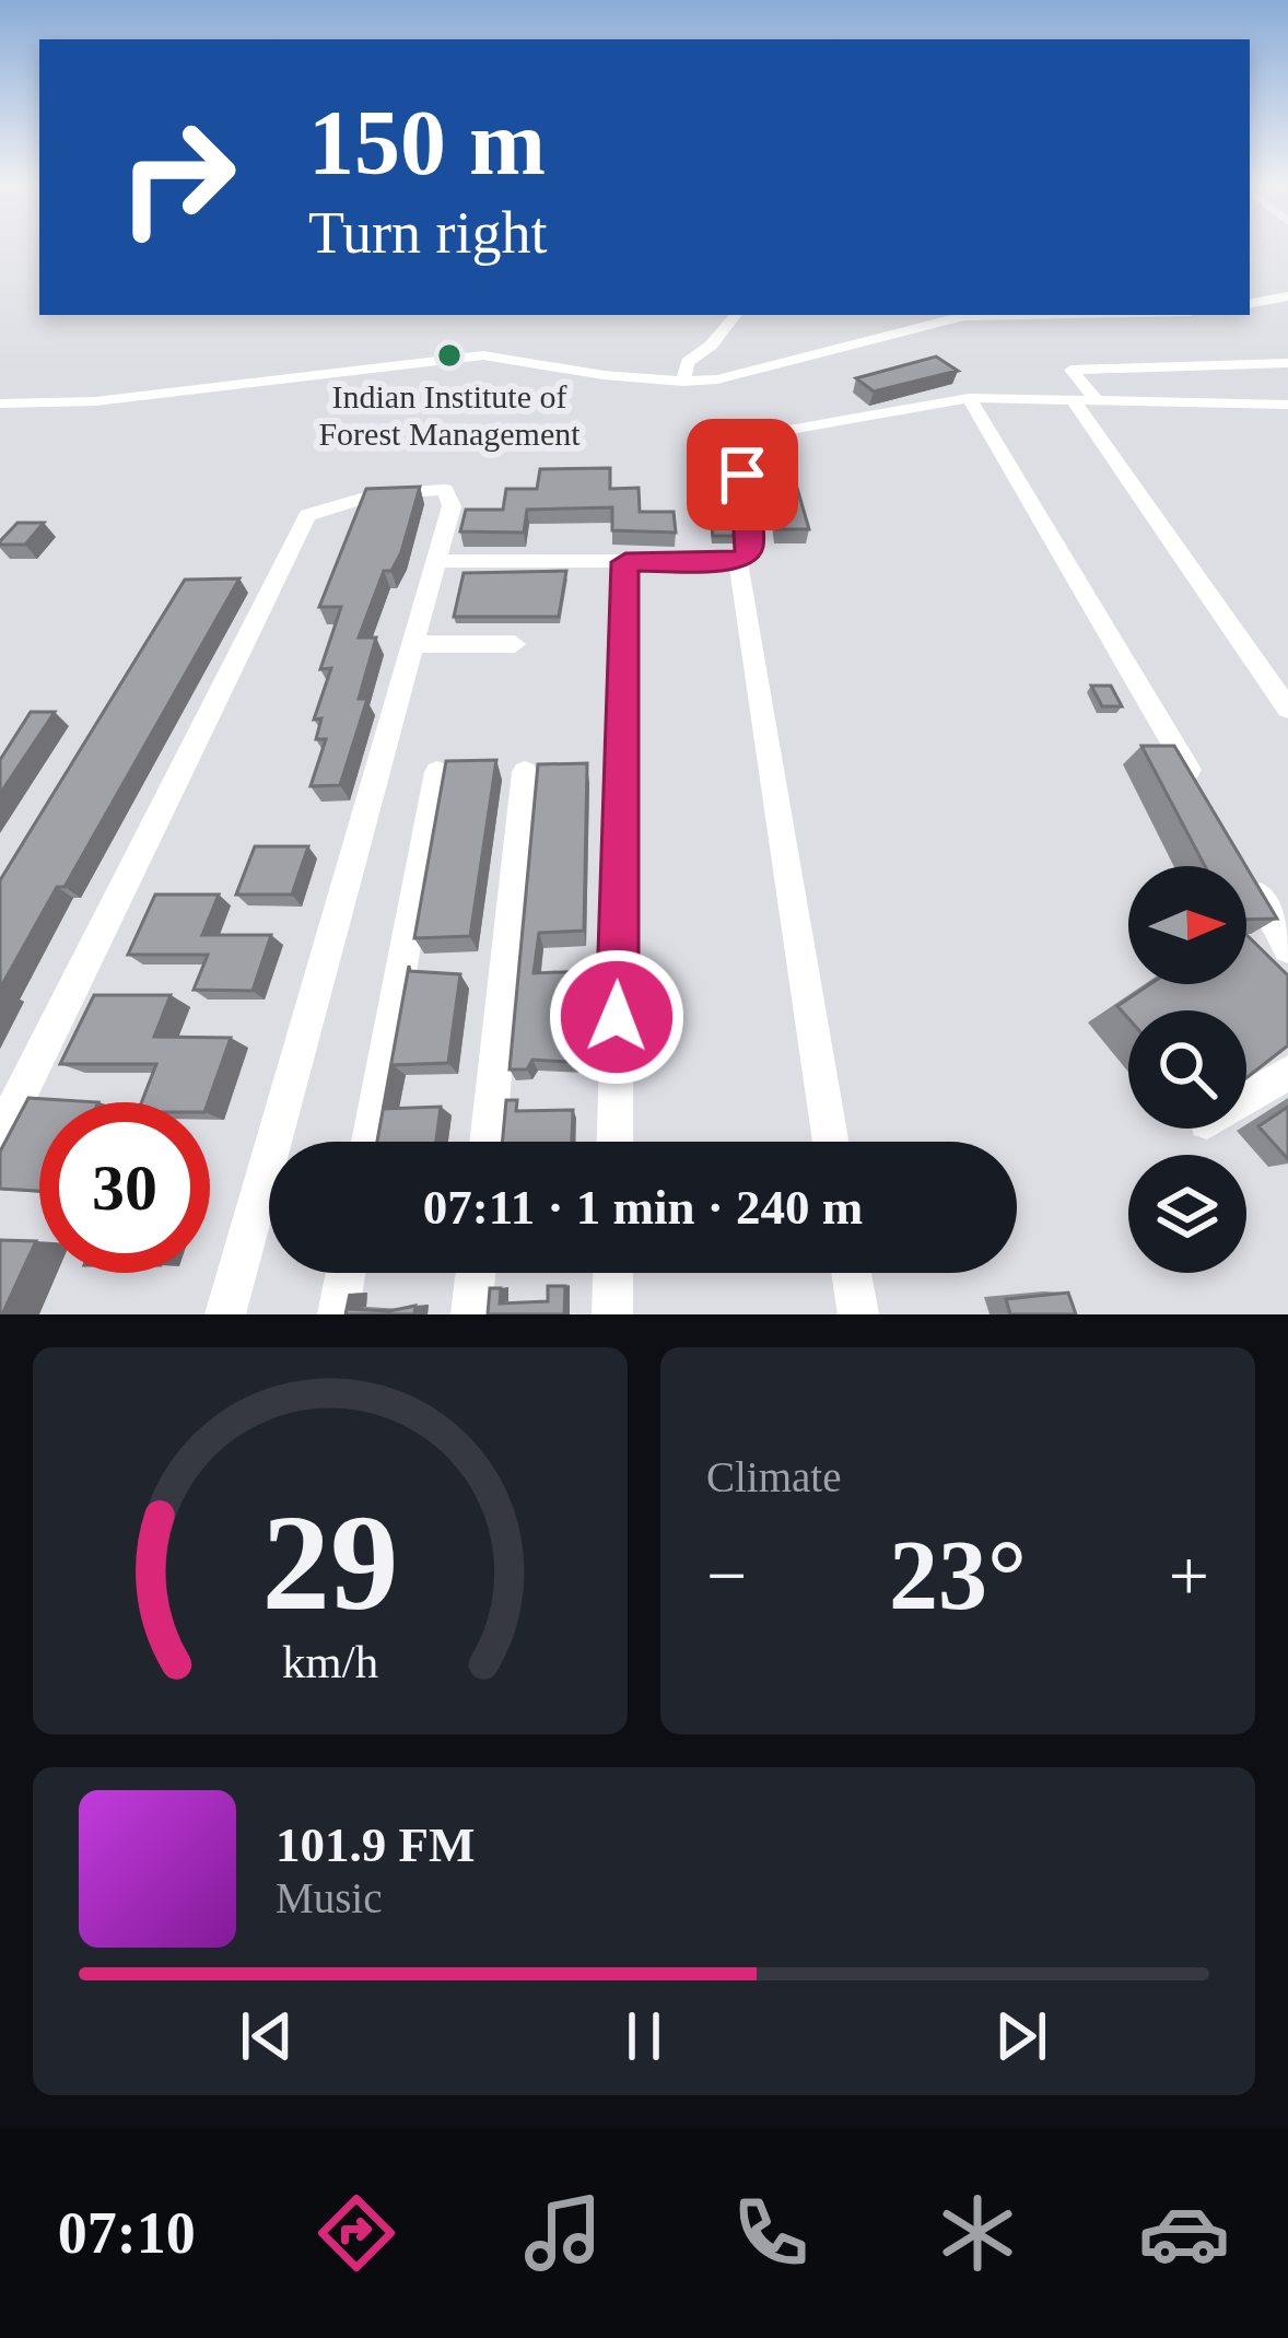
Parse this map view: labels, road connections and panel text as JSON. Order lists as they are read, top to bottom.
{
  "places": ["Indian Institute of Forest Management"],
  "north": "right",
  "page": {
    "turn": ["150 m", "Turn right"],
    "limit": "30",
    "trip": "07:11 · 1 min · 240 m",
    "tile": "Climate",
    "heat": ["−", "23°", "+"],
    "song": ["101.9 FM", "Music"],
    "tabs": "07:10",
    "gauge": ["29", "km/h"]
  }
}
